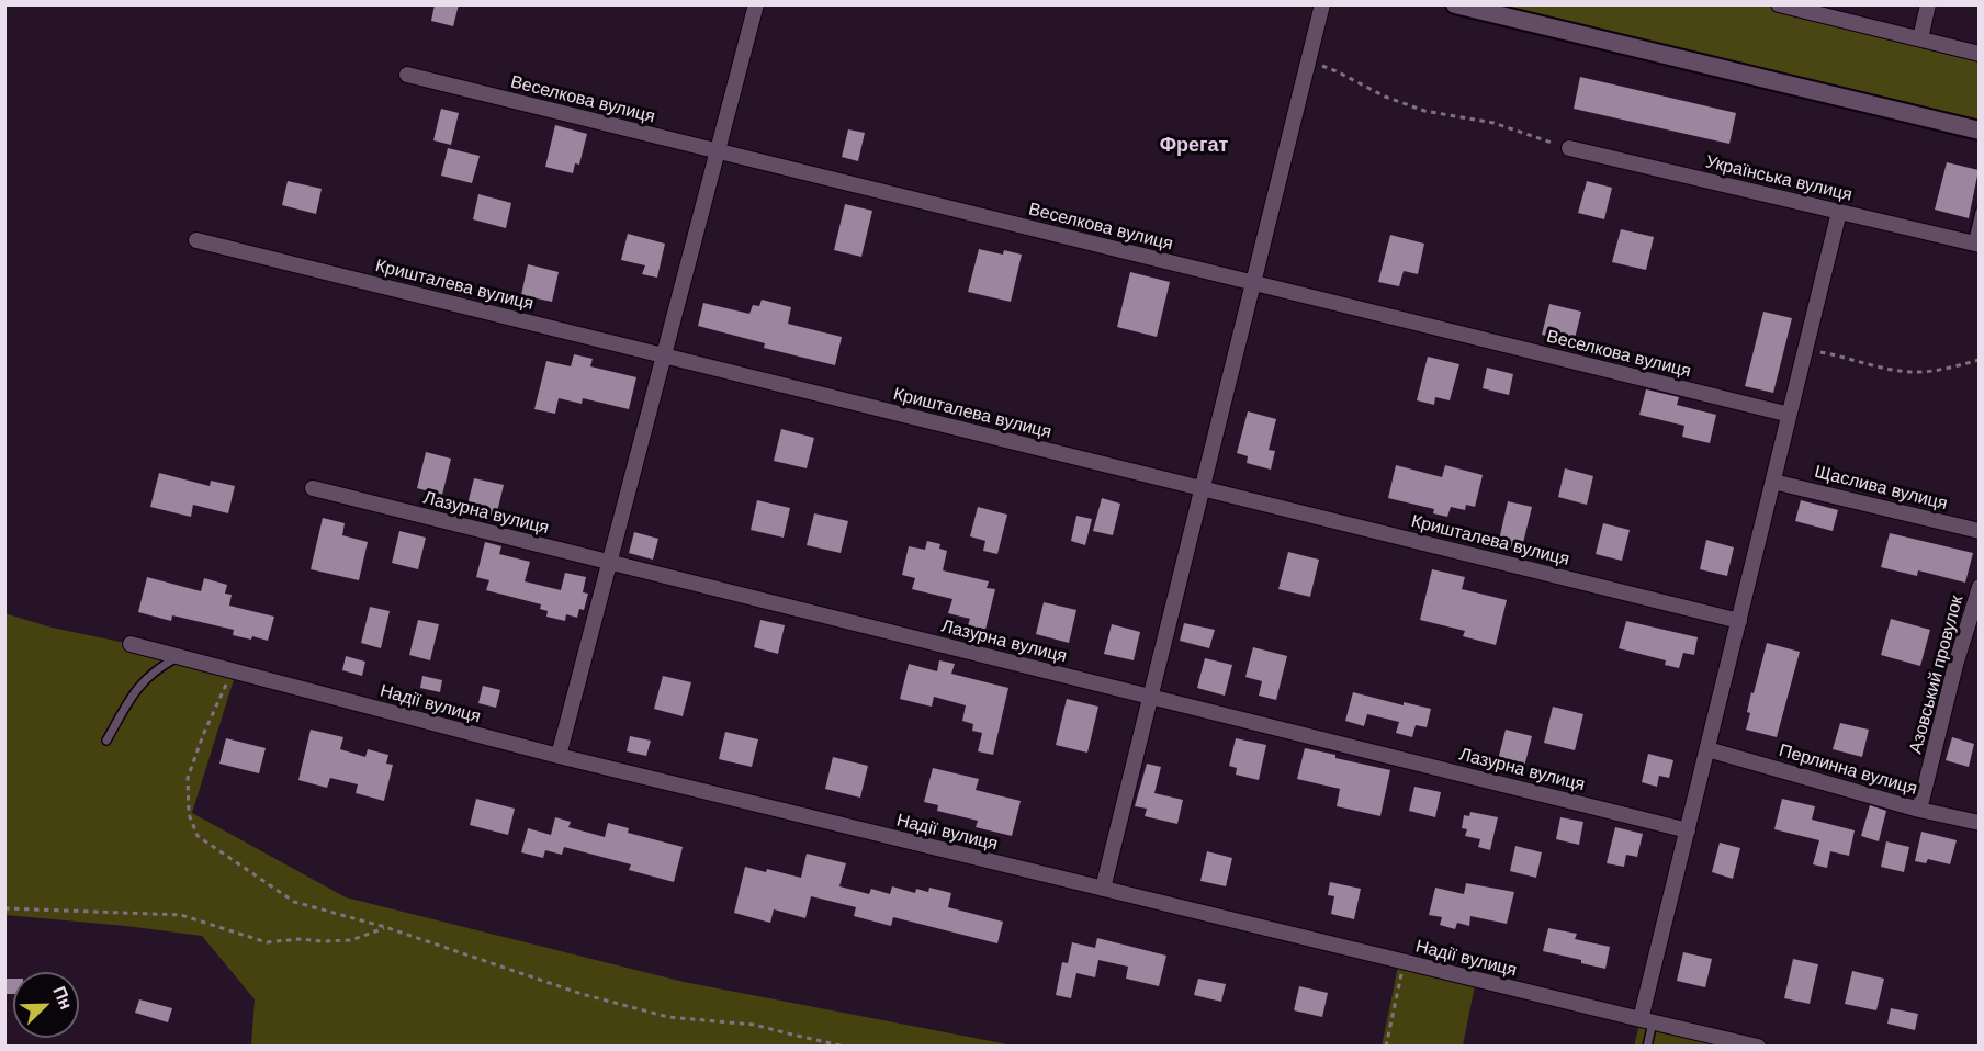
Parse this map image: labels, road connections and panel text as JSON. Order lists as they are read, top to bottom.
{
  "streets": {
    "street": [
      "Веселкова вулиця",
      "Українська вулиця",
      "Кришталева вулиця",
      "Щаслива вулиця",
      "Лазурна вулиця",
      "Азовський провулок",
      "Надії вулиця",
      "Перлинна вулиця"
    ]
  },
  "crossings": [
    ["Азовський провулок", "Перлинна вулиця"]
  ],
  "districts": ["Фрегат"],
  "north": "top right"
}
